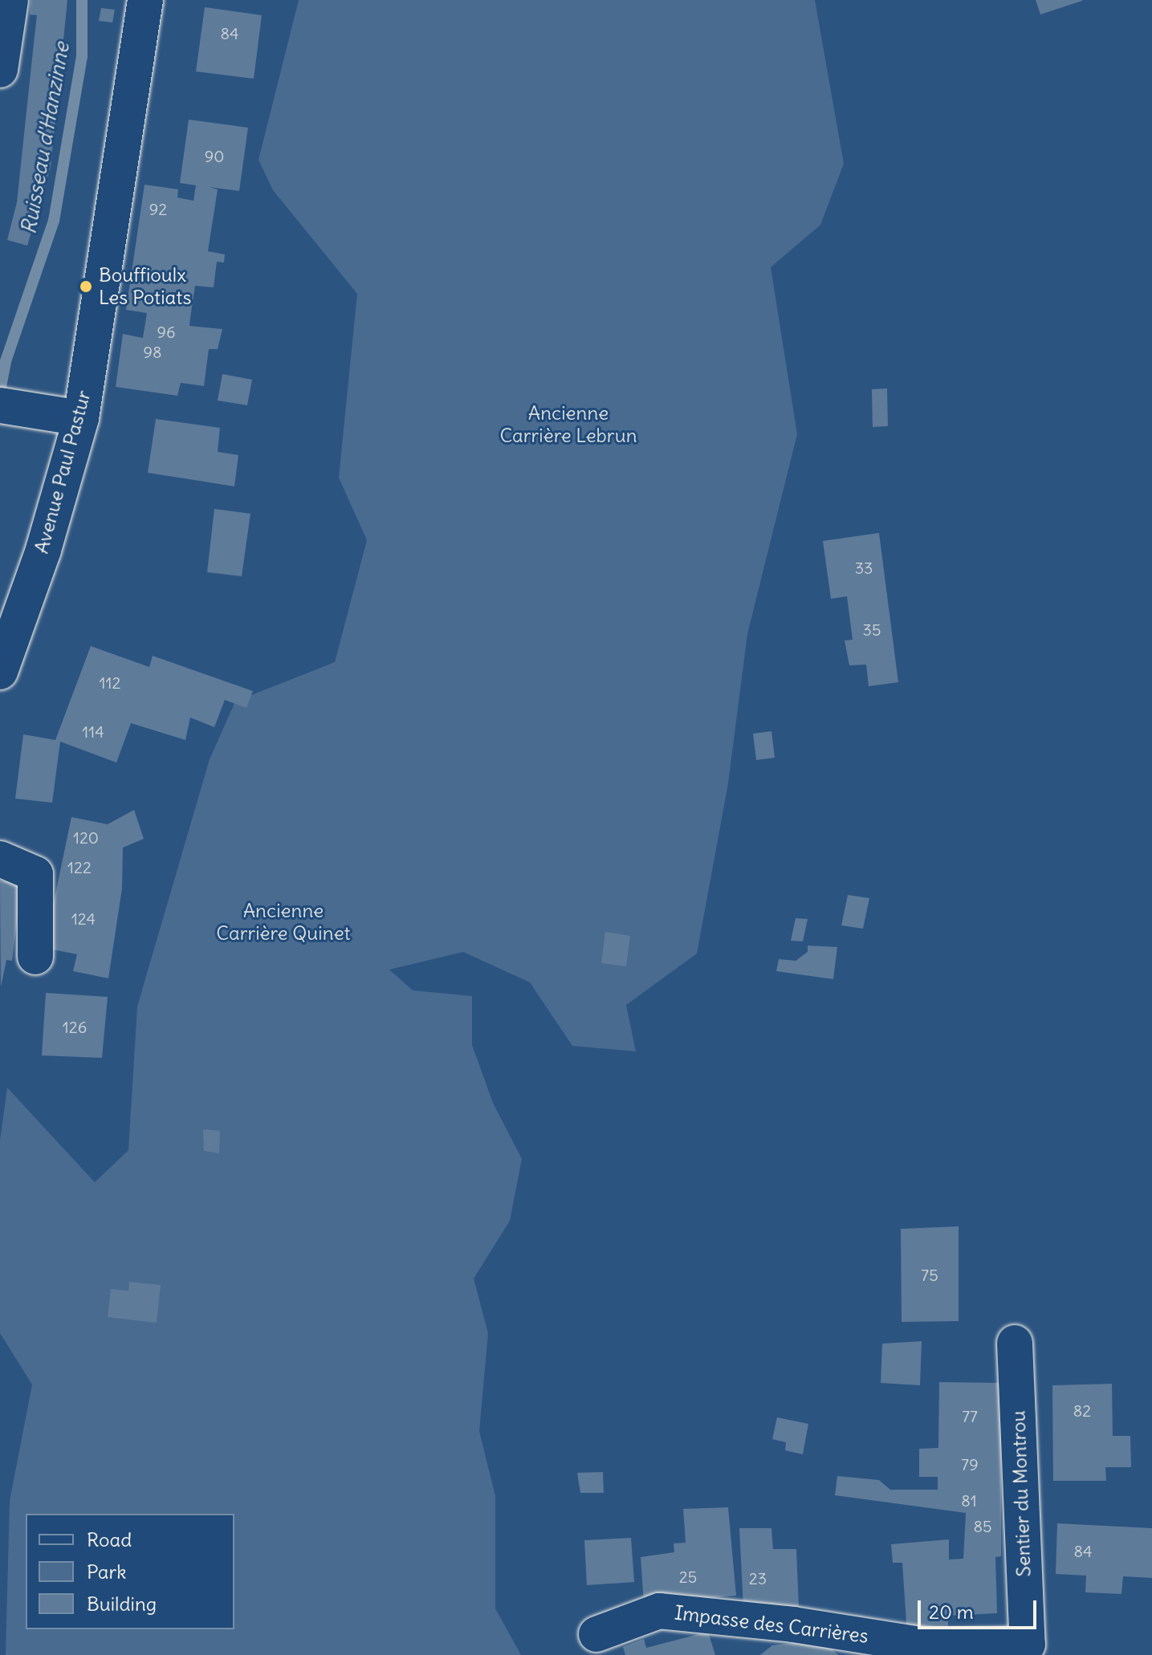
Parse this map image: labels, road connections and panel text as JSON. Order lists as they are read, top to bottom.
{
  "streets": {
    "street": ["Avenue Paul Pastur", "Sentier du Montrou", "Impasse des Carrières"]
  },
  "crossings": [
    ["Sentier du Montrou", "Impasse des Carrières"]
  ],
  "water": ["Ruisseau d'Hanzinne"],
  "parks": ["Ancienne Carrière Lebrun", "Ancienne Carrière Quinet"],
  "places": ["Bouffioulx Les Potiats"],
  "house_numbers": [
    "84",
    "90",
    "92",
    "96",
    "98",
    "33",
    "35",
    "112",
    "114",
    "120",
    "122",
    "124",
    "126",
    "75",
    "82",
    "77",
    "79",
    "81",
    "85",
    "84",
    "25",
    "23"
  ],
  "legend": ["Road", "Park", "Building"],
  "scale_bar": "20 m"
}
